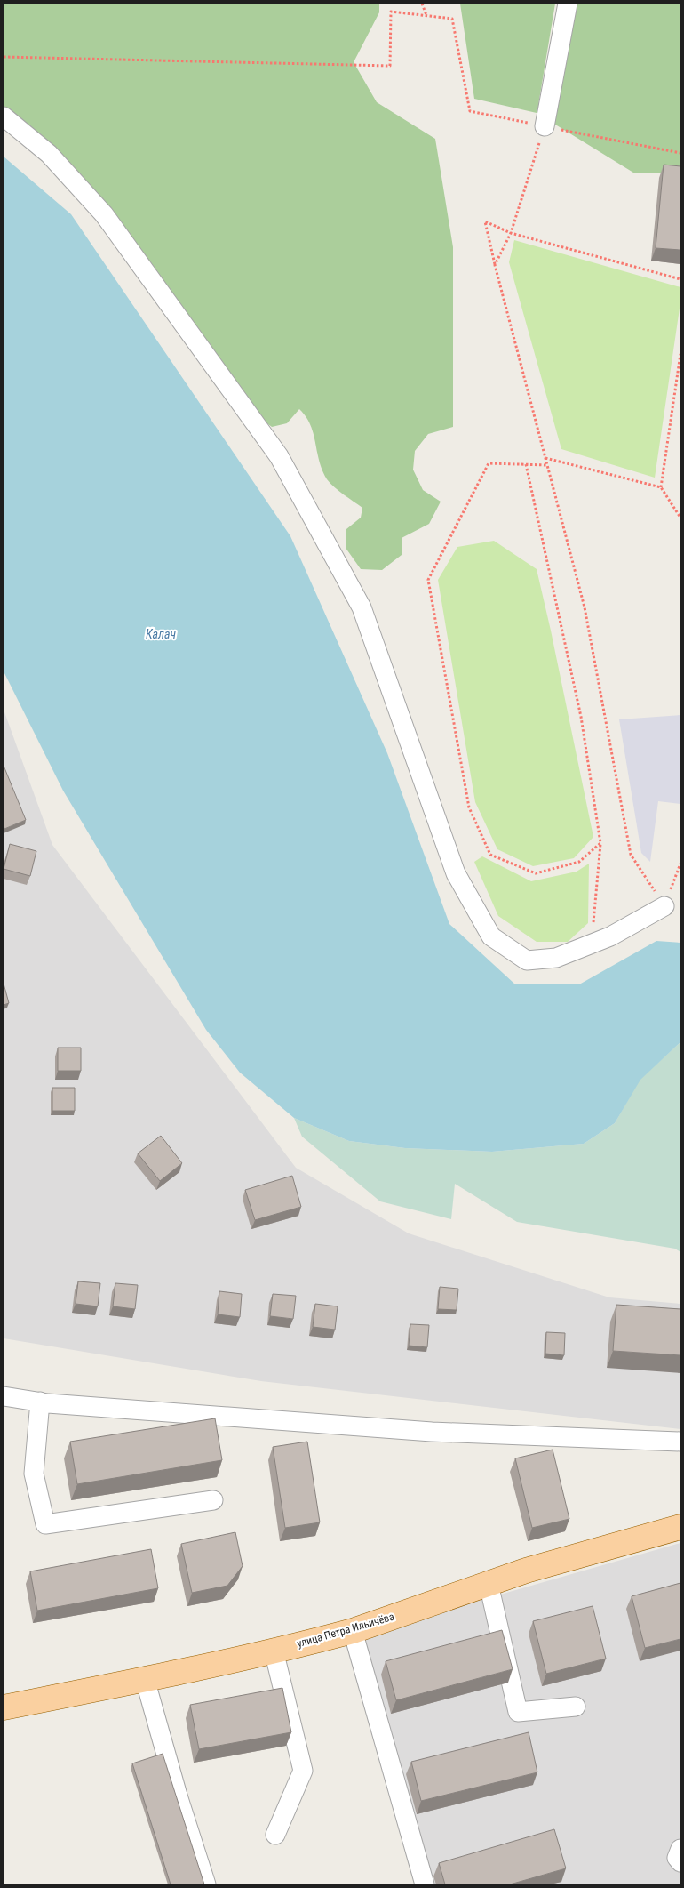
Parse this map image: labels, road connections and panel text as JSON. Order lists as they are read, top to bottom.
{
  "streets": {
    "main road": ["улица Петра Ильичёва"]
  },
  "water": ["Калач"]
}
